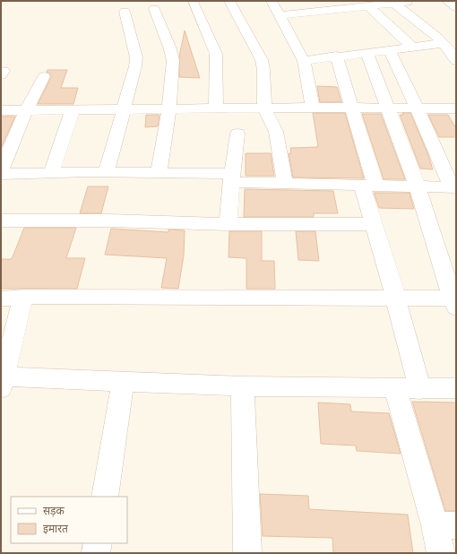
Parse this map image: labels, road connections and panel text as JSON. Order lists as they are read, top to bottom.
{
  "legend": ["सड़क", "इमारत"]
}
